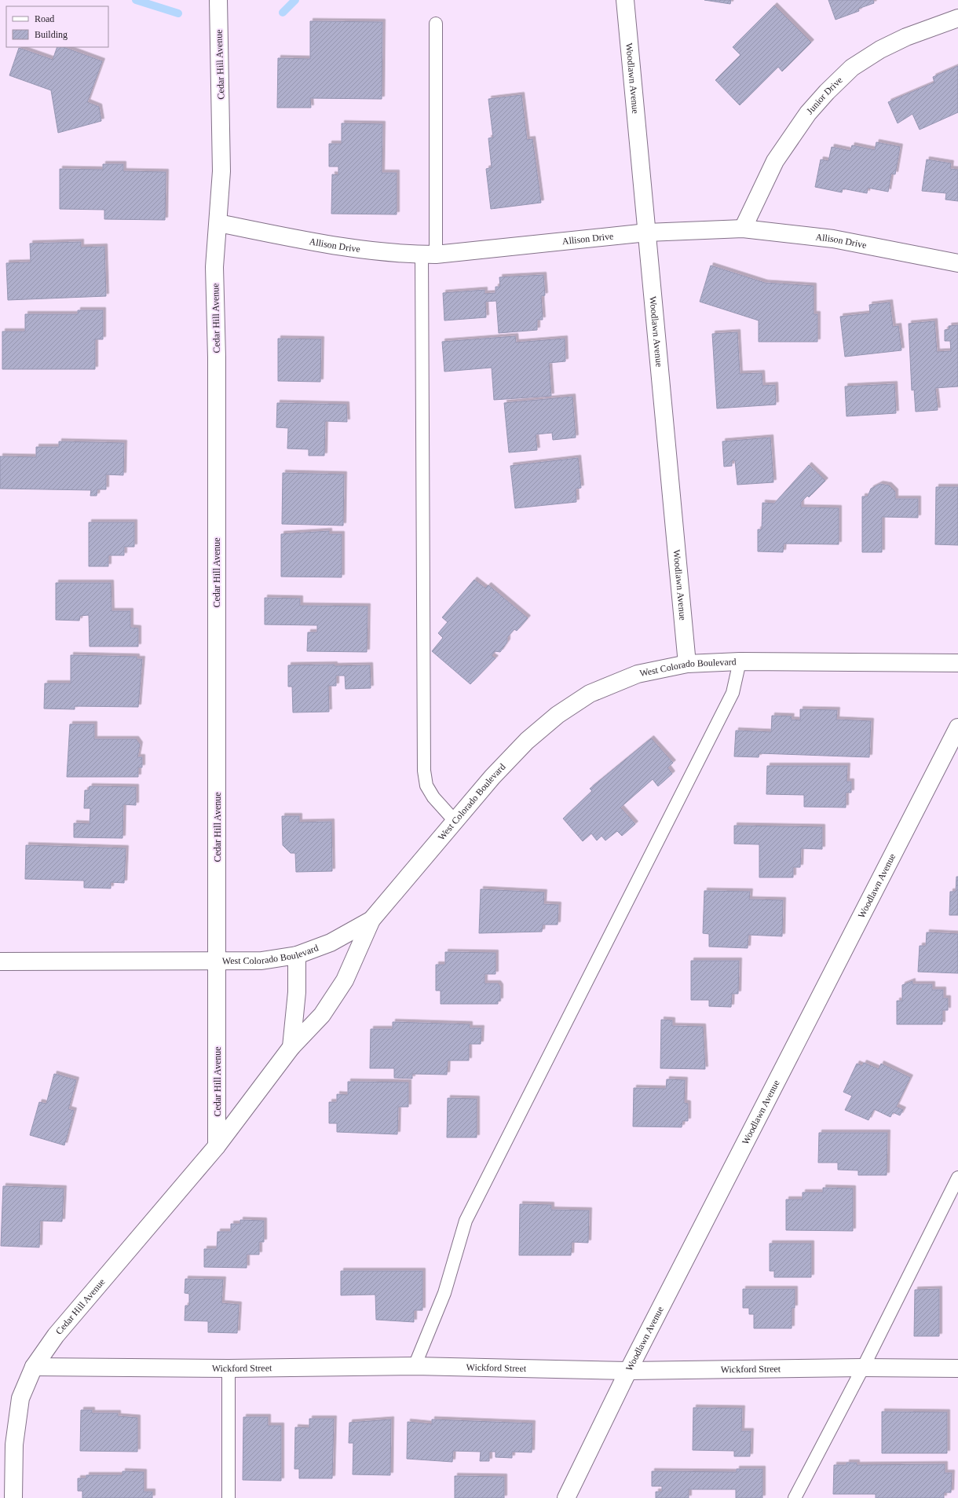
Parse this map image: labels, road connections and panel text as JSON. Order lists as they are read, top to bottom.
{
  "streets": {
    "street": [
      "Cedar Hill Avenue",
      "Woodlawn Avenue",
      "Junior Drive",
      "Allison Drive",
      "West Colorado Boulevard",
      "Wickford Street"
    ]
  },
  "crossings": [
    ["Cedar Hill Avenue", "Allison Drive"],
    ["Cedar Hill Avenue", "West Colorado Boulevard"],
    ["Cedar Hill Avenue", "Wickford Street"],
    ["Woodlawn Avenue", "Allison Drive"],
    ["Woodlawn Avenue", "West Colorado Boulevard"],
    ["Woodlawn Avenue", "Wickford Street"],
    ["Junior Drive", "Allison Drive"]
  ],
  "legend": ["Road", "Building"]
}
